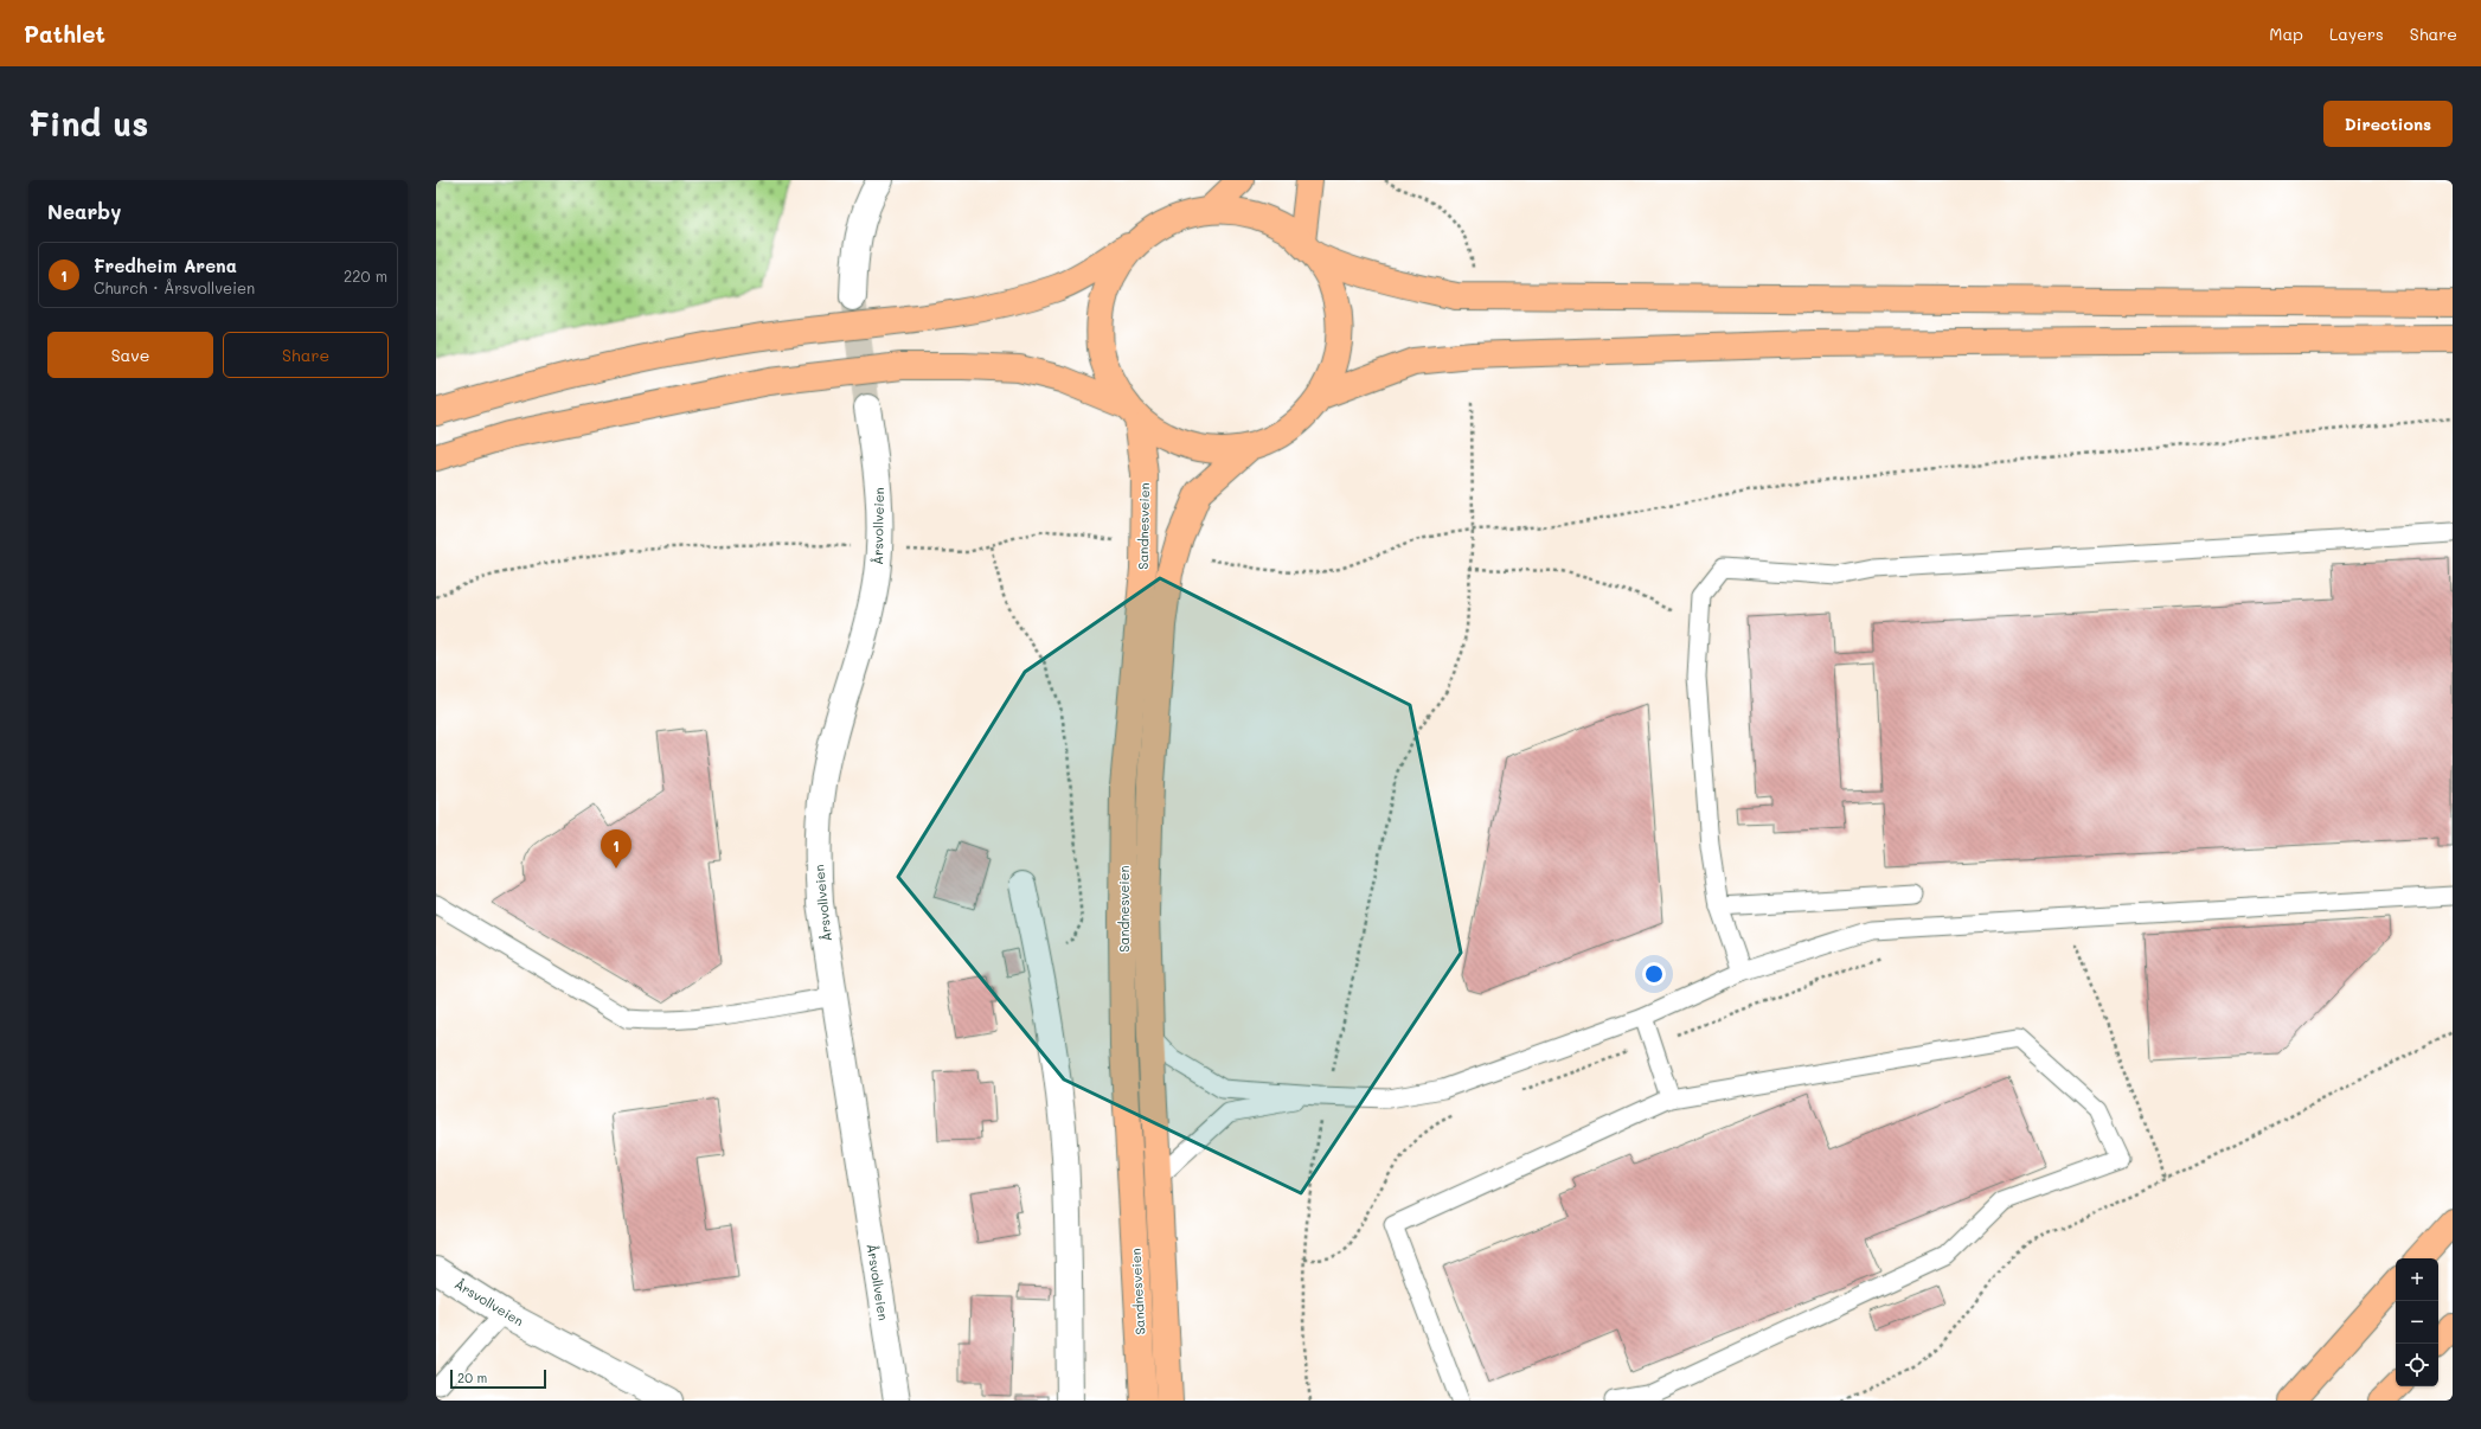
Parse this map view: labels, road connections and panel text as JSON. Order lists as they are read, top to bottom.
{
  "streets": {
    "main road": ["Sandnesveien"],
    "street": ["Årsvollveien"]
  },
  "scale_bar": "20 m",
  "page": {
    "header": "Pathlet",
    "nav": ["Map", "Layers", "Share"],
    "buttons": [
      "Directions",
      ["Save", "Share"]
    ],
    "title": "Find us",
    "heading": "Nearby",
    "list": [
      {
        "mark": "1",
        "name": "Fredheim Arena",
        "note": "Church · Årsvollveien",
        "value": "220 m"
      }
    ],
    "pins": "1",
    "map_buttons": ["+", "−"],
    "scale": "20 m"
  }
}
